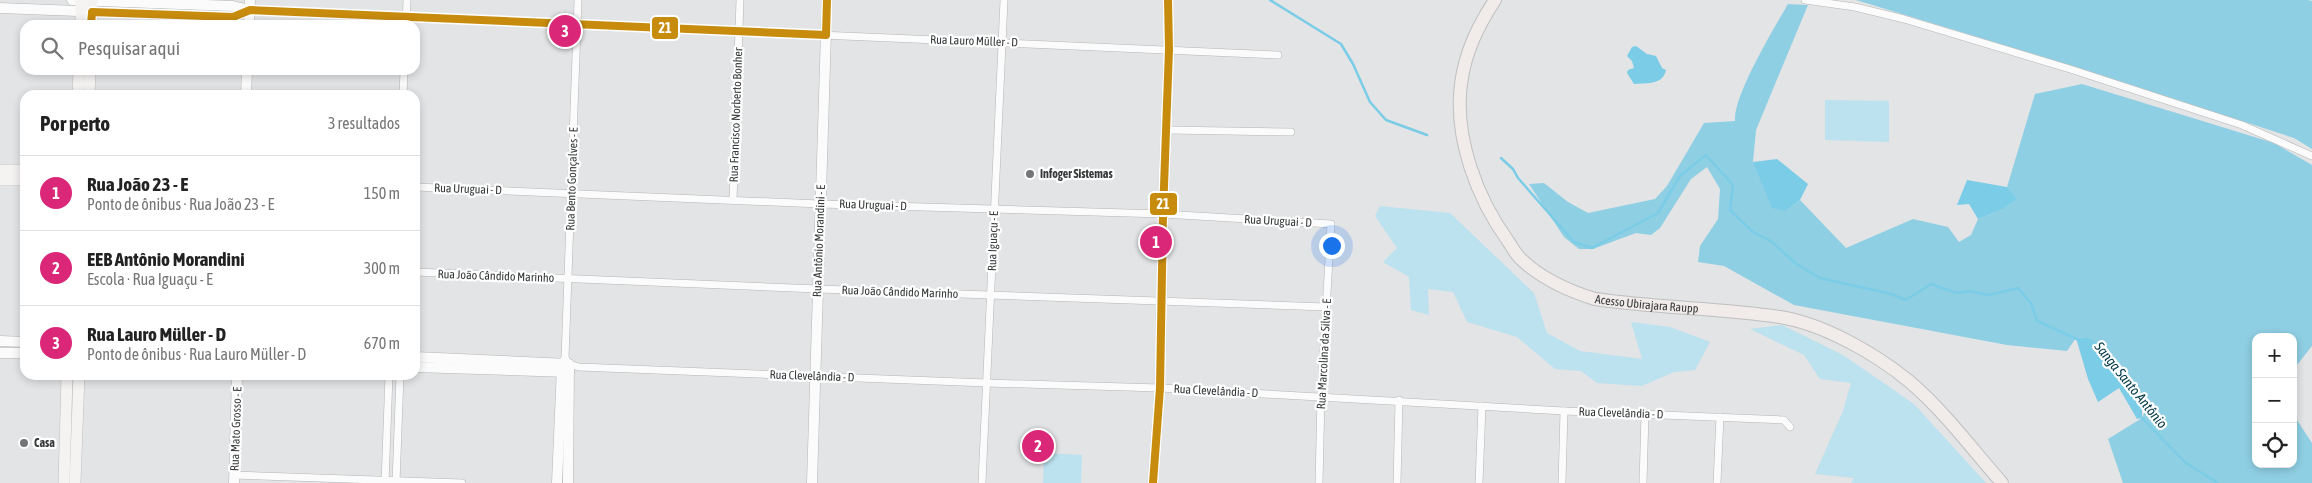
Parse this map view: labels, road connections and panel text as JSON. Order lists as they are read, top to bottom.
{
  "streets": {
    "highway": ["Acesso Ubirajara Raupp"],
    "street": [
      "Rua Lauro Müller - D",
      "Rua Francisco Norberto Bonher",
      "Rua Bento Gonçalves - E",
      "Rua Uruguai - D",
      "Rua Antônio Morandini - E",
      "Rua Iguaçu - E",
      "Rua João Cândido Marinho",
      "Rua Marcolina da Silva - E",
      "Rua Clevelândia - D",
      "Rua Mato Grosso - E"
    ]
  },
  "crossings": [
    ["Rua Lauro Müller - D", "Rua Francisco Norberto Bonher"],
    ["Rua Lauro Müller - D", "Rua Bento Gonçalves - E"],
    ["Rua Lauro Müller - D", "Rua Antônio Morandini - E"],
    ["Rua Lauro Müller - D", "Rua Iguaçu - E"],
    ["Rua Francisco Norberto Bonher", "Rua Uruguai - D"],
    ["Rua Bento Gonçalves - E", "Rua Uruguai - D"],
    ["Rua Bento Gonçalves - E", "Rua João Cândido Marinho"],
    ["Rua Bento Gonçalves - E", "Rua Clevelândia - D"],
    ["Rua Uruguai - D", "Rua Antônio Morandini - E"],
    ["Rua Uruguai - D", "Rua Iguaçu - E"],
    ["Rua Uruguai - D", "Rua Marcolina da Silva - E"],
    ["Rua Antônio Morandini - E", "Rua João Cândido Marinho"],
    ["Rua Antônio Morandini - E", "Rua Clevelândia - D"],
    ["Rua Iguaçu - E", "Rua João Cândido Marinho"],
    ["Rua Iguaçu - E", "Rua Clevelândia - D"],
    ["Rua João Cândido Marinho", "Rua Marcolina da Silva - E"],
    ["Rua Marcolina da Silva - E", "Rua Clevelândia - D"]
  ],
  "water": ["Sanga Santo Antônio"],
  "places": ["Infoger Sistemas", "Casa"],
  "lines": ["transit line 21"],
  "page": {
    "pins": ["3", "1", "2"],
    "search": "Pesquisar aqui",
    "heading": ["Por perto", "3 resultados"],
    "list": [
      {
        "mark": "1",
        "name": "Rua João 23 - E",
        "note": "Ponto de ônibus · Rua João 23 - E",
        "value": "150 m"
      },
      {
        "mark": "2",
        "name": "EEB Antônio Morandini",
        "note": "Escola · Rua Iguaçu - E",
        "value": "300 m"
      },
      {
        "mark": "3",
        "name": "Rua Lauro Müller - D",
        "note": "Ponto de ônibus · Rua Lauro Müller - D",
        "value": "670 m"
      }
    ],
    "map_buttons": ["+", "−"]
  }
}
